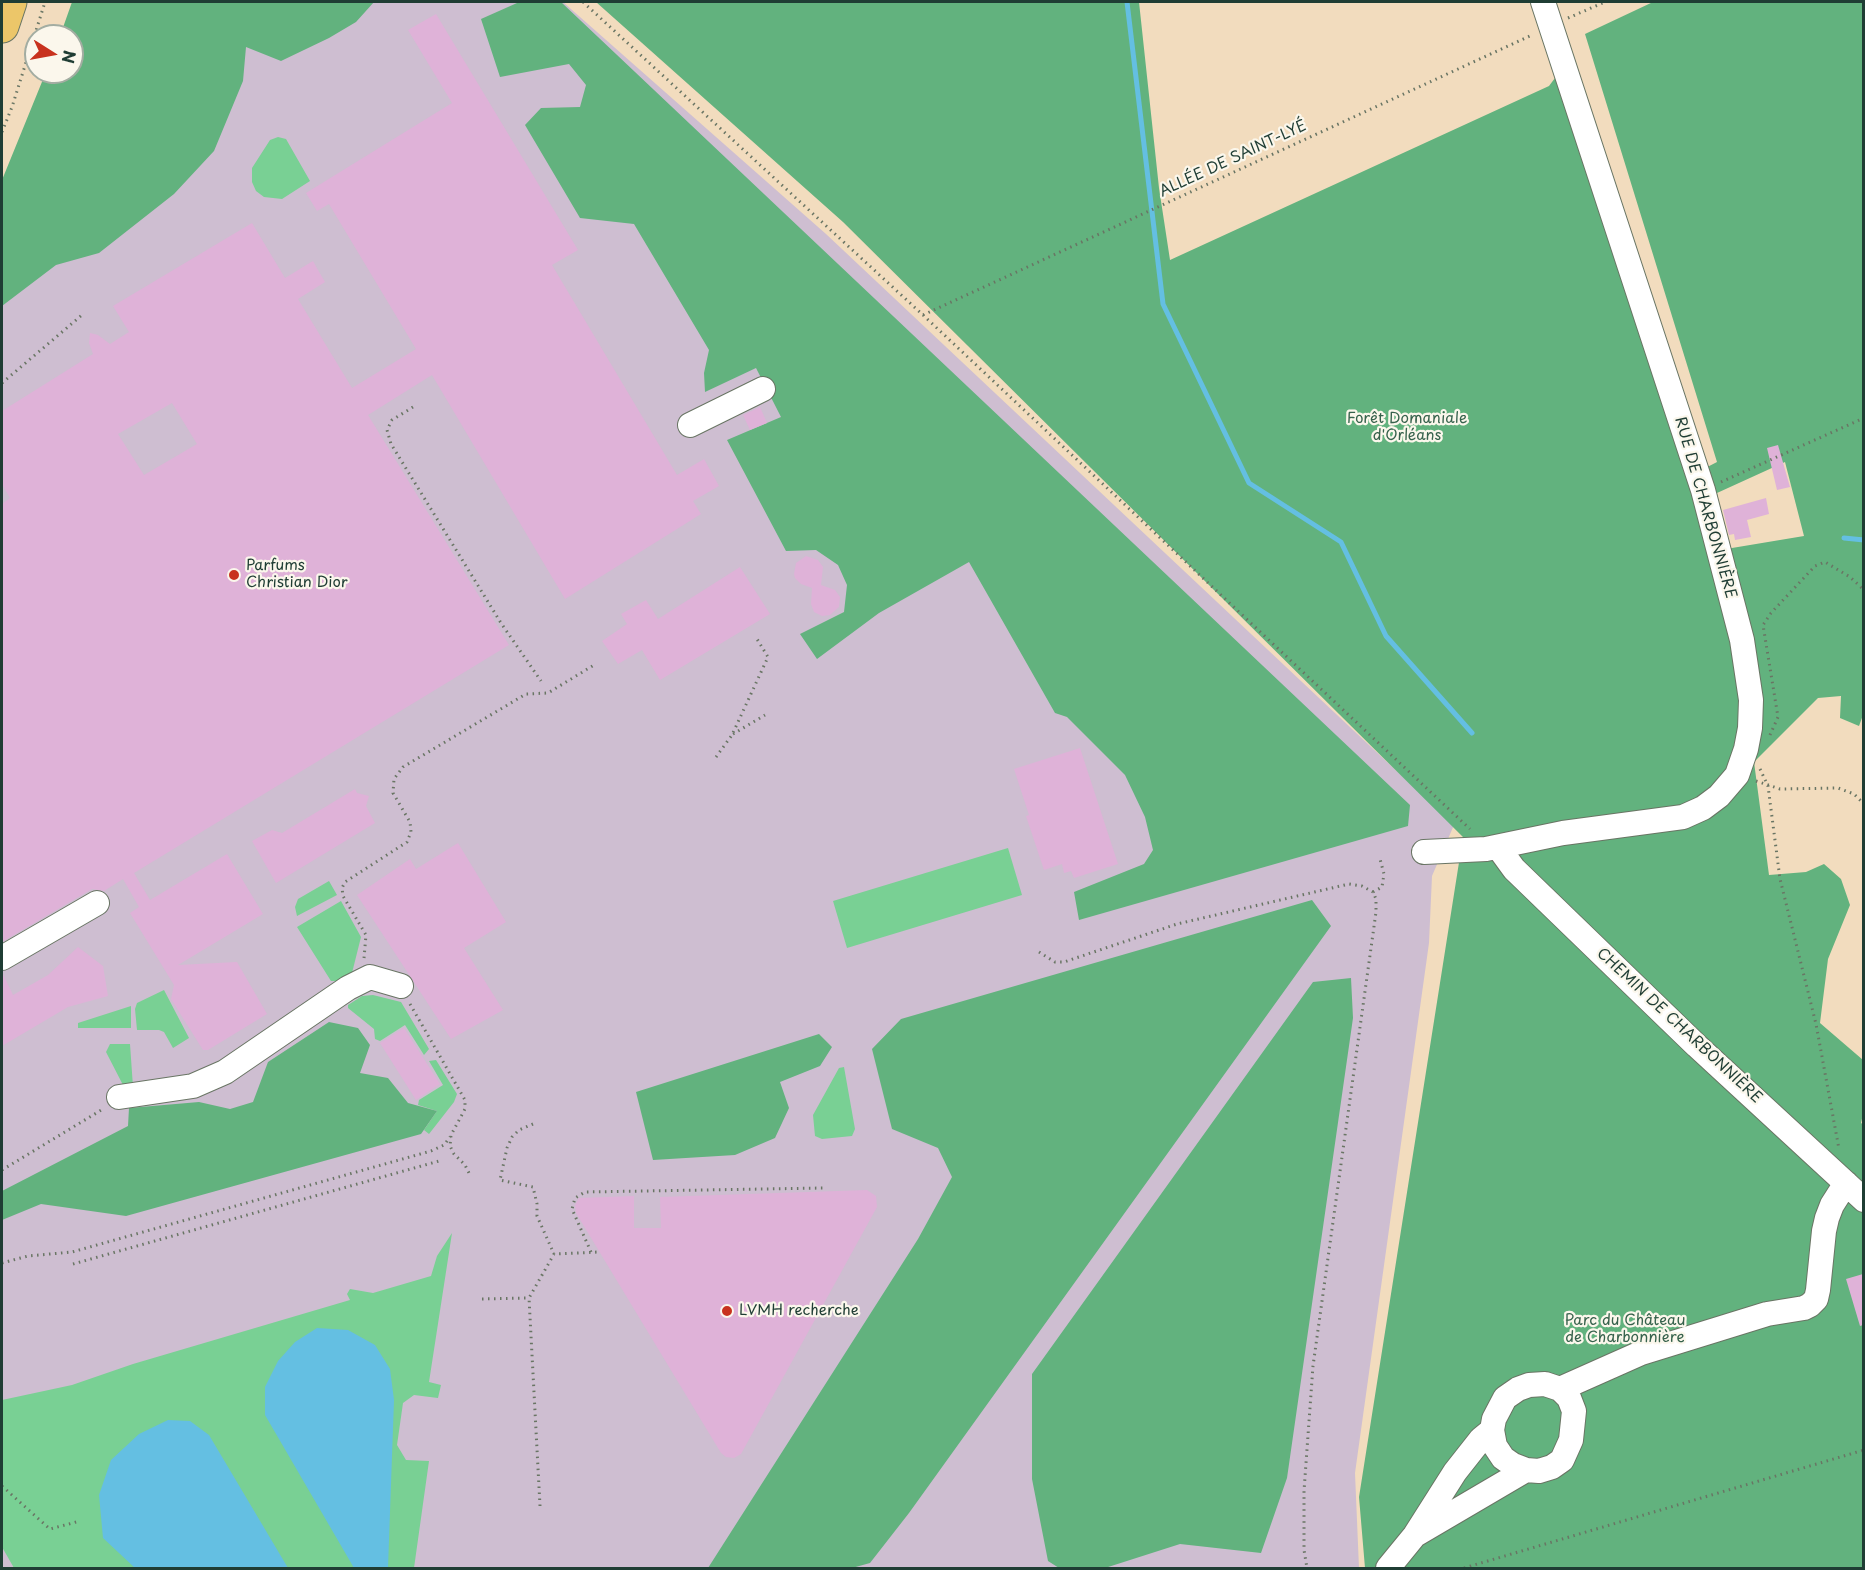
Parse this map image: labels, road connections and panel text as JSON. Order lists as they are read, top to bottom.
{
  "streets": {
    "street": ["RUE DE CHARBONNIÈRE", "CHEMIN DE CHARBONNIÈRE"],
    "path": ["ALLÉE DE SAINT-LYÉ"]
  },
  "crossings": [
    ["ALLÉE DE SAINT-LYÉ", "RUE DE CHARBONNIÈRE"],
    ["RUE DE CHARBONNIÈRE", "CHEMIN DE CHARBONNIÈRE"]
  ],
  "parks": ["Forêt Domaniale d'Orléans", "Parc du Château de Charbonnière"],
  "places": ["Parfums Christian Dior", "LVMH recherche"],
  "north": "right"
}
